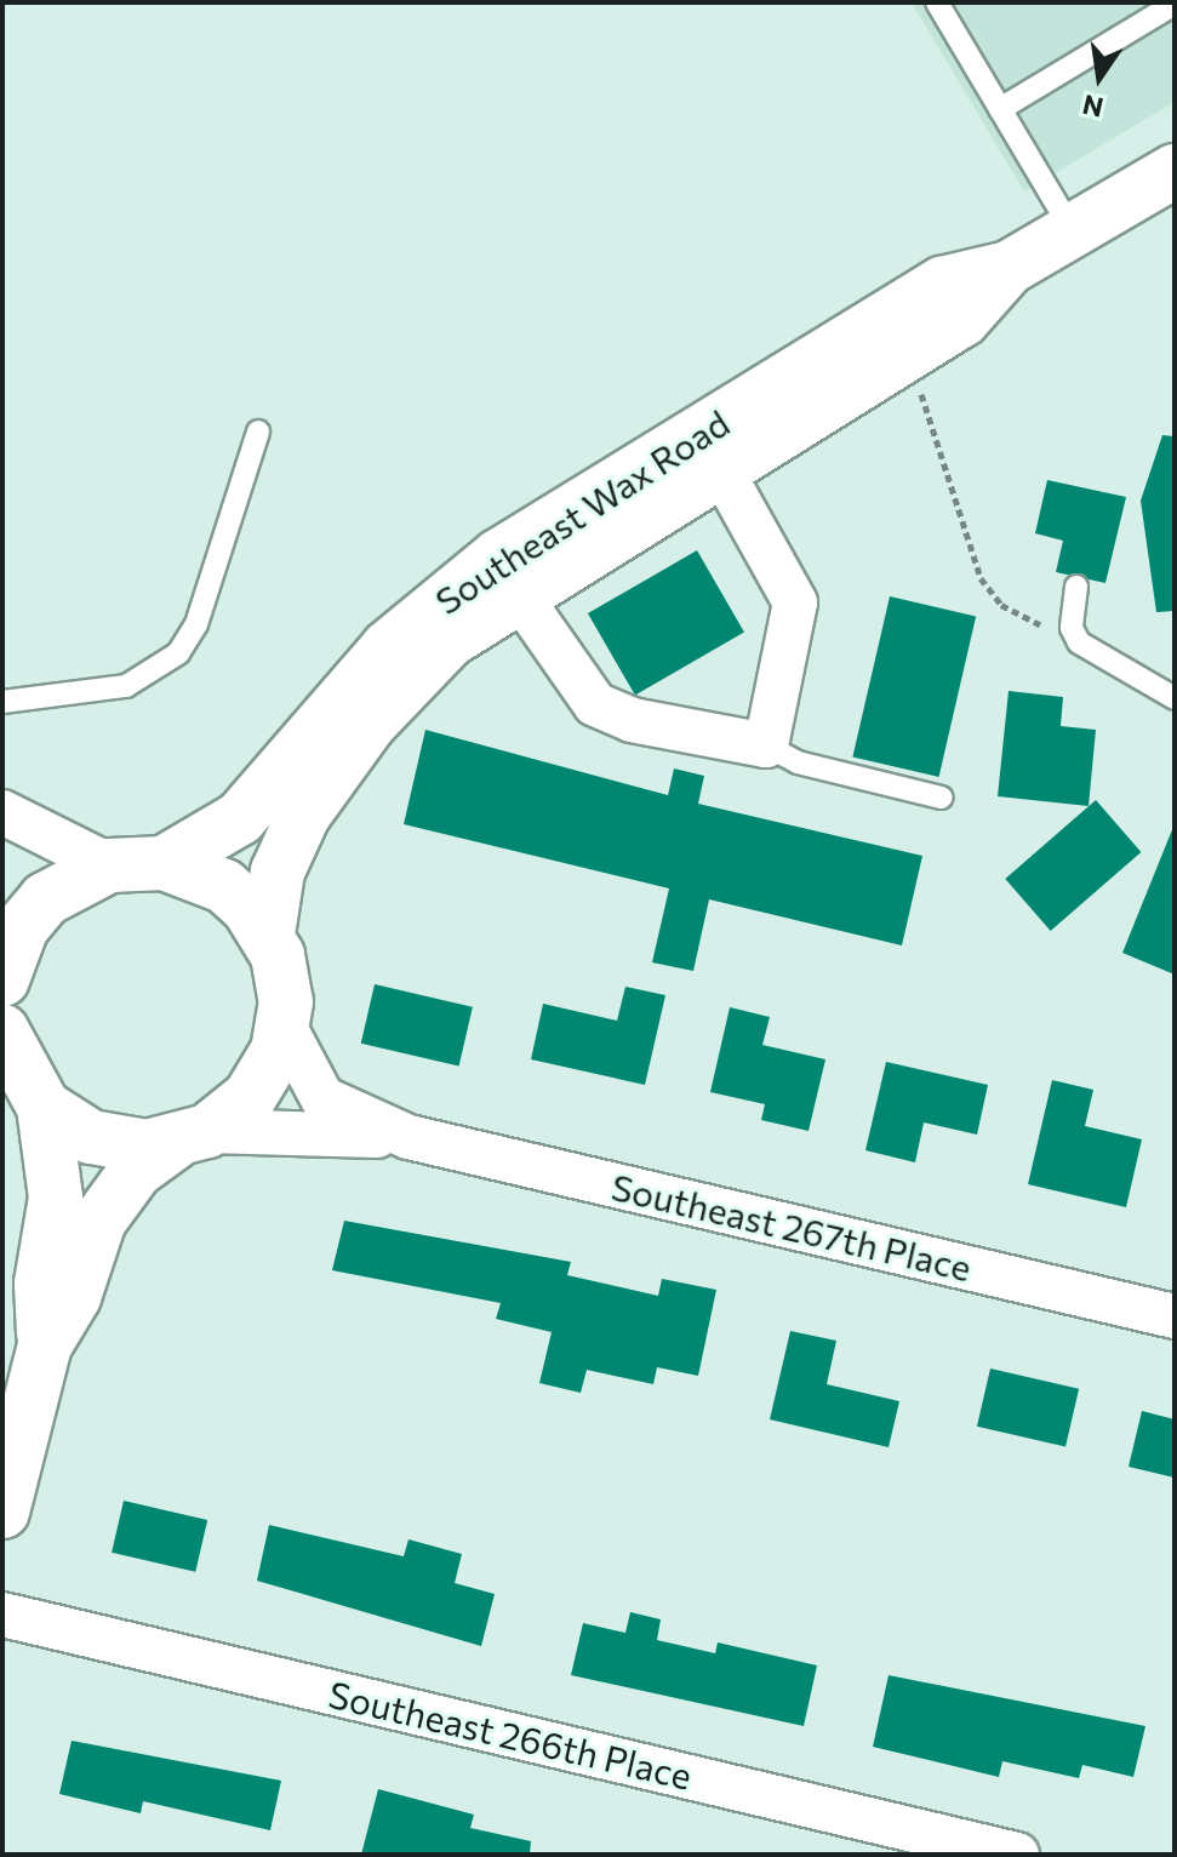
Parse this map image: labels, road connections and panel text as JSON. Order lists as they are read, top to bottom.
{
  "streets": {
    "street": ["Southeast Wax Road", "Southeast 267th Place", "Southeast 266th Place"]
  },
  "north": "bottom"
}
